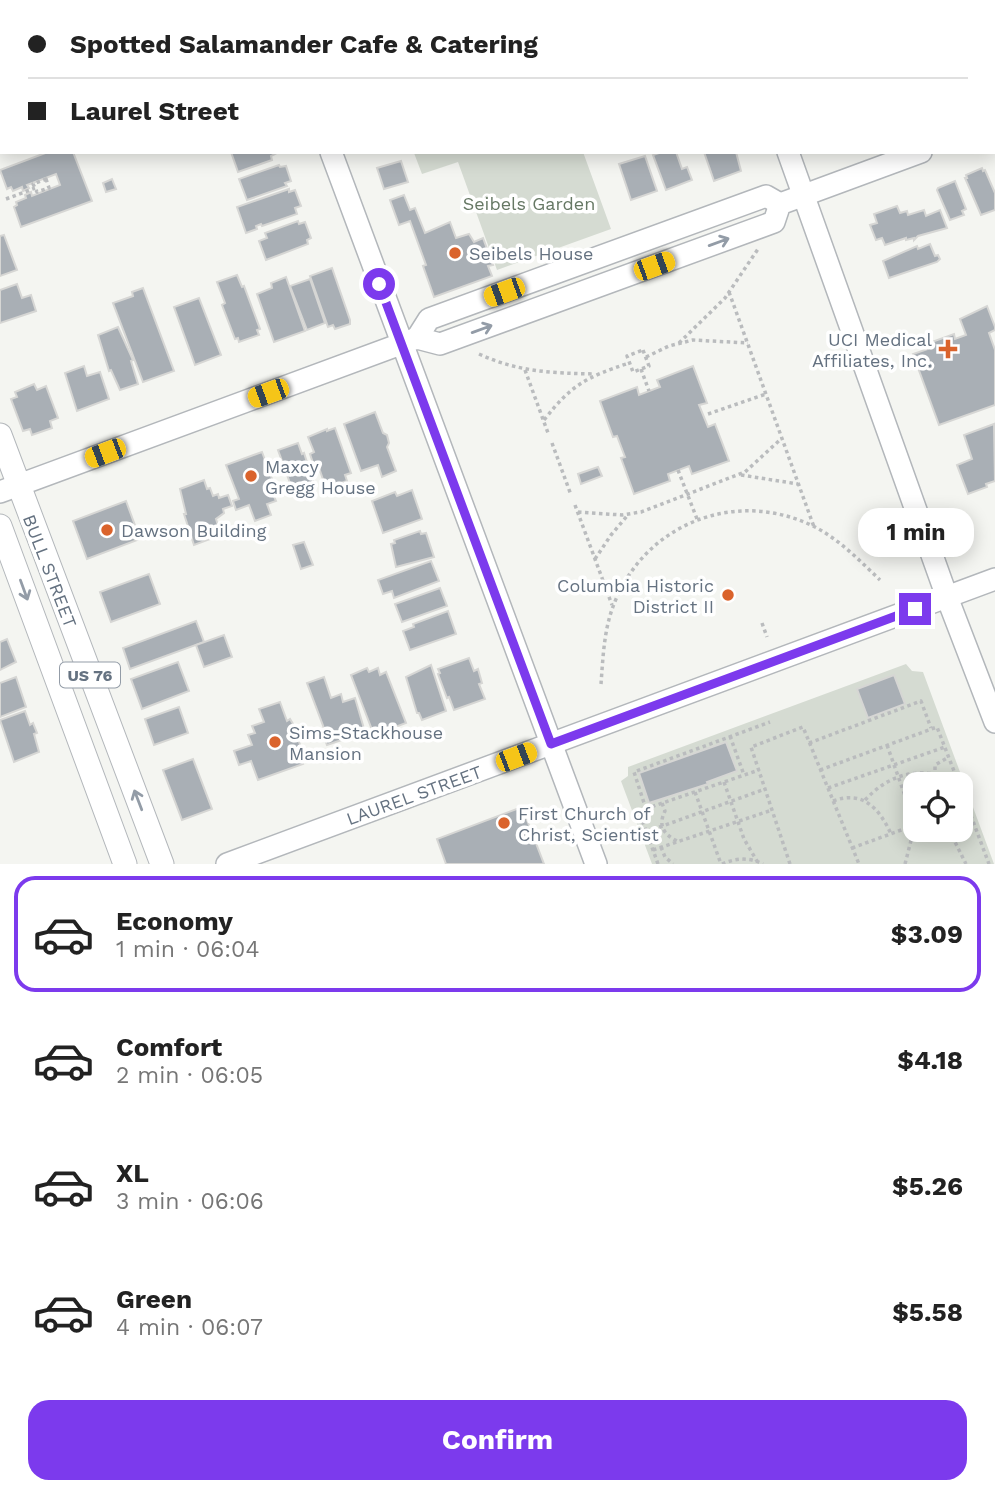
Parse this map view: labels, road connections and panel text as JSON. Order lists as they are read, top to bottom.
{
  "streets": {
    "main road": ["BULL STREET", "US 76"],
    "street": ["LAUREL STREET"]
  },
  "parks": ["Seibels Garden"],
  "places": {
    "other": [
      "Seibels House",
      "Maxcy Gregg House",
      "Dawson Building",
      "Columbia Historic District II",
      "Sims-Stackhouse Mansion",
      "First Church of Christ, Scientist"
    ],
    "health": ["UCI Medical Affiliates, Inc."]
  },
  "page": {
    "banner": ["Spotted Salamander Cafe & Catering", "Laurel Street"],
    "bubble": "1 min",
    "list": [
      {
        "name": "Economy",
        "note": "1 min · 06:04",
        "value": "$3.09"
      },
      {
        "name": "Comfort",
        "note": "2 min · 06:05",
        "value": "$4.18"
      },
      {
        "name": "XL",
        "note": "3 min · 06:06",
        "value": "$5.26"
      },
      {
        "name": "Green",
        "note": "4 min · 06:07",
        "value": "$5.58"
      }
    ],
    "buttons": "Confirm"
  }
}
